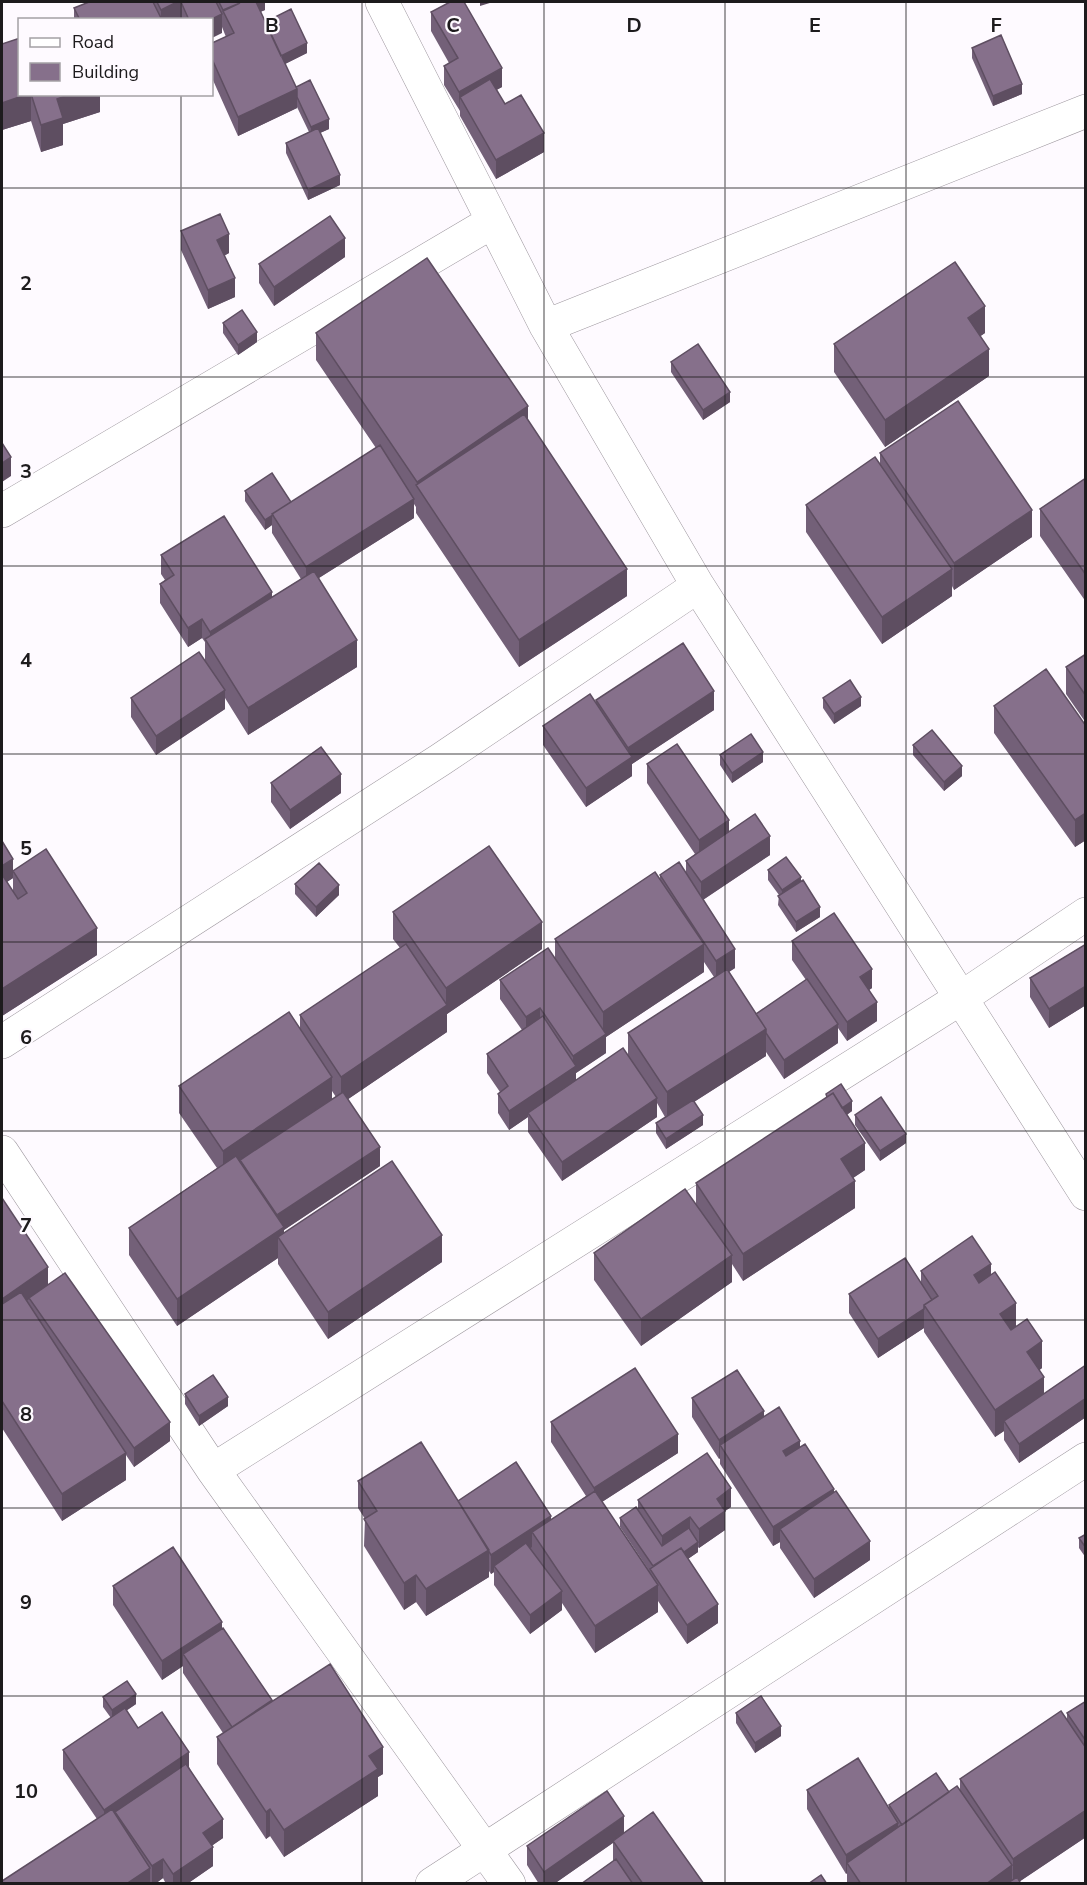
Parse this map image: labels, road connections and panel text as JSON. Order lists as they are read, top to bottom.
{
  "legend": ["Road", "Building"],
  "grid": {
    "columns": [
      "B",
      "C",
      "D",
      "E",
      "F"
    ],
    "rows": [
      "2",
      "3",
      "4",
      "5",
      "6",
      "7",
      "8",
      "9",
      "10"
    ]
  }
}
